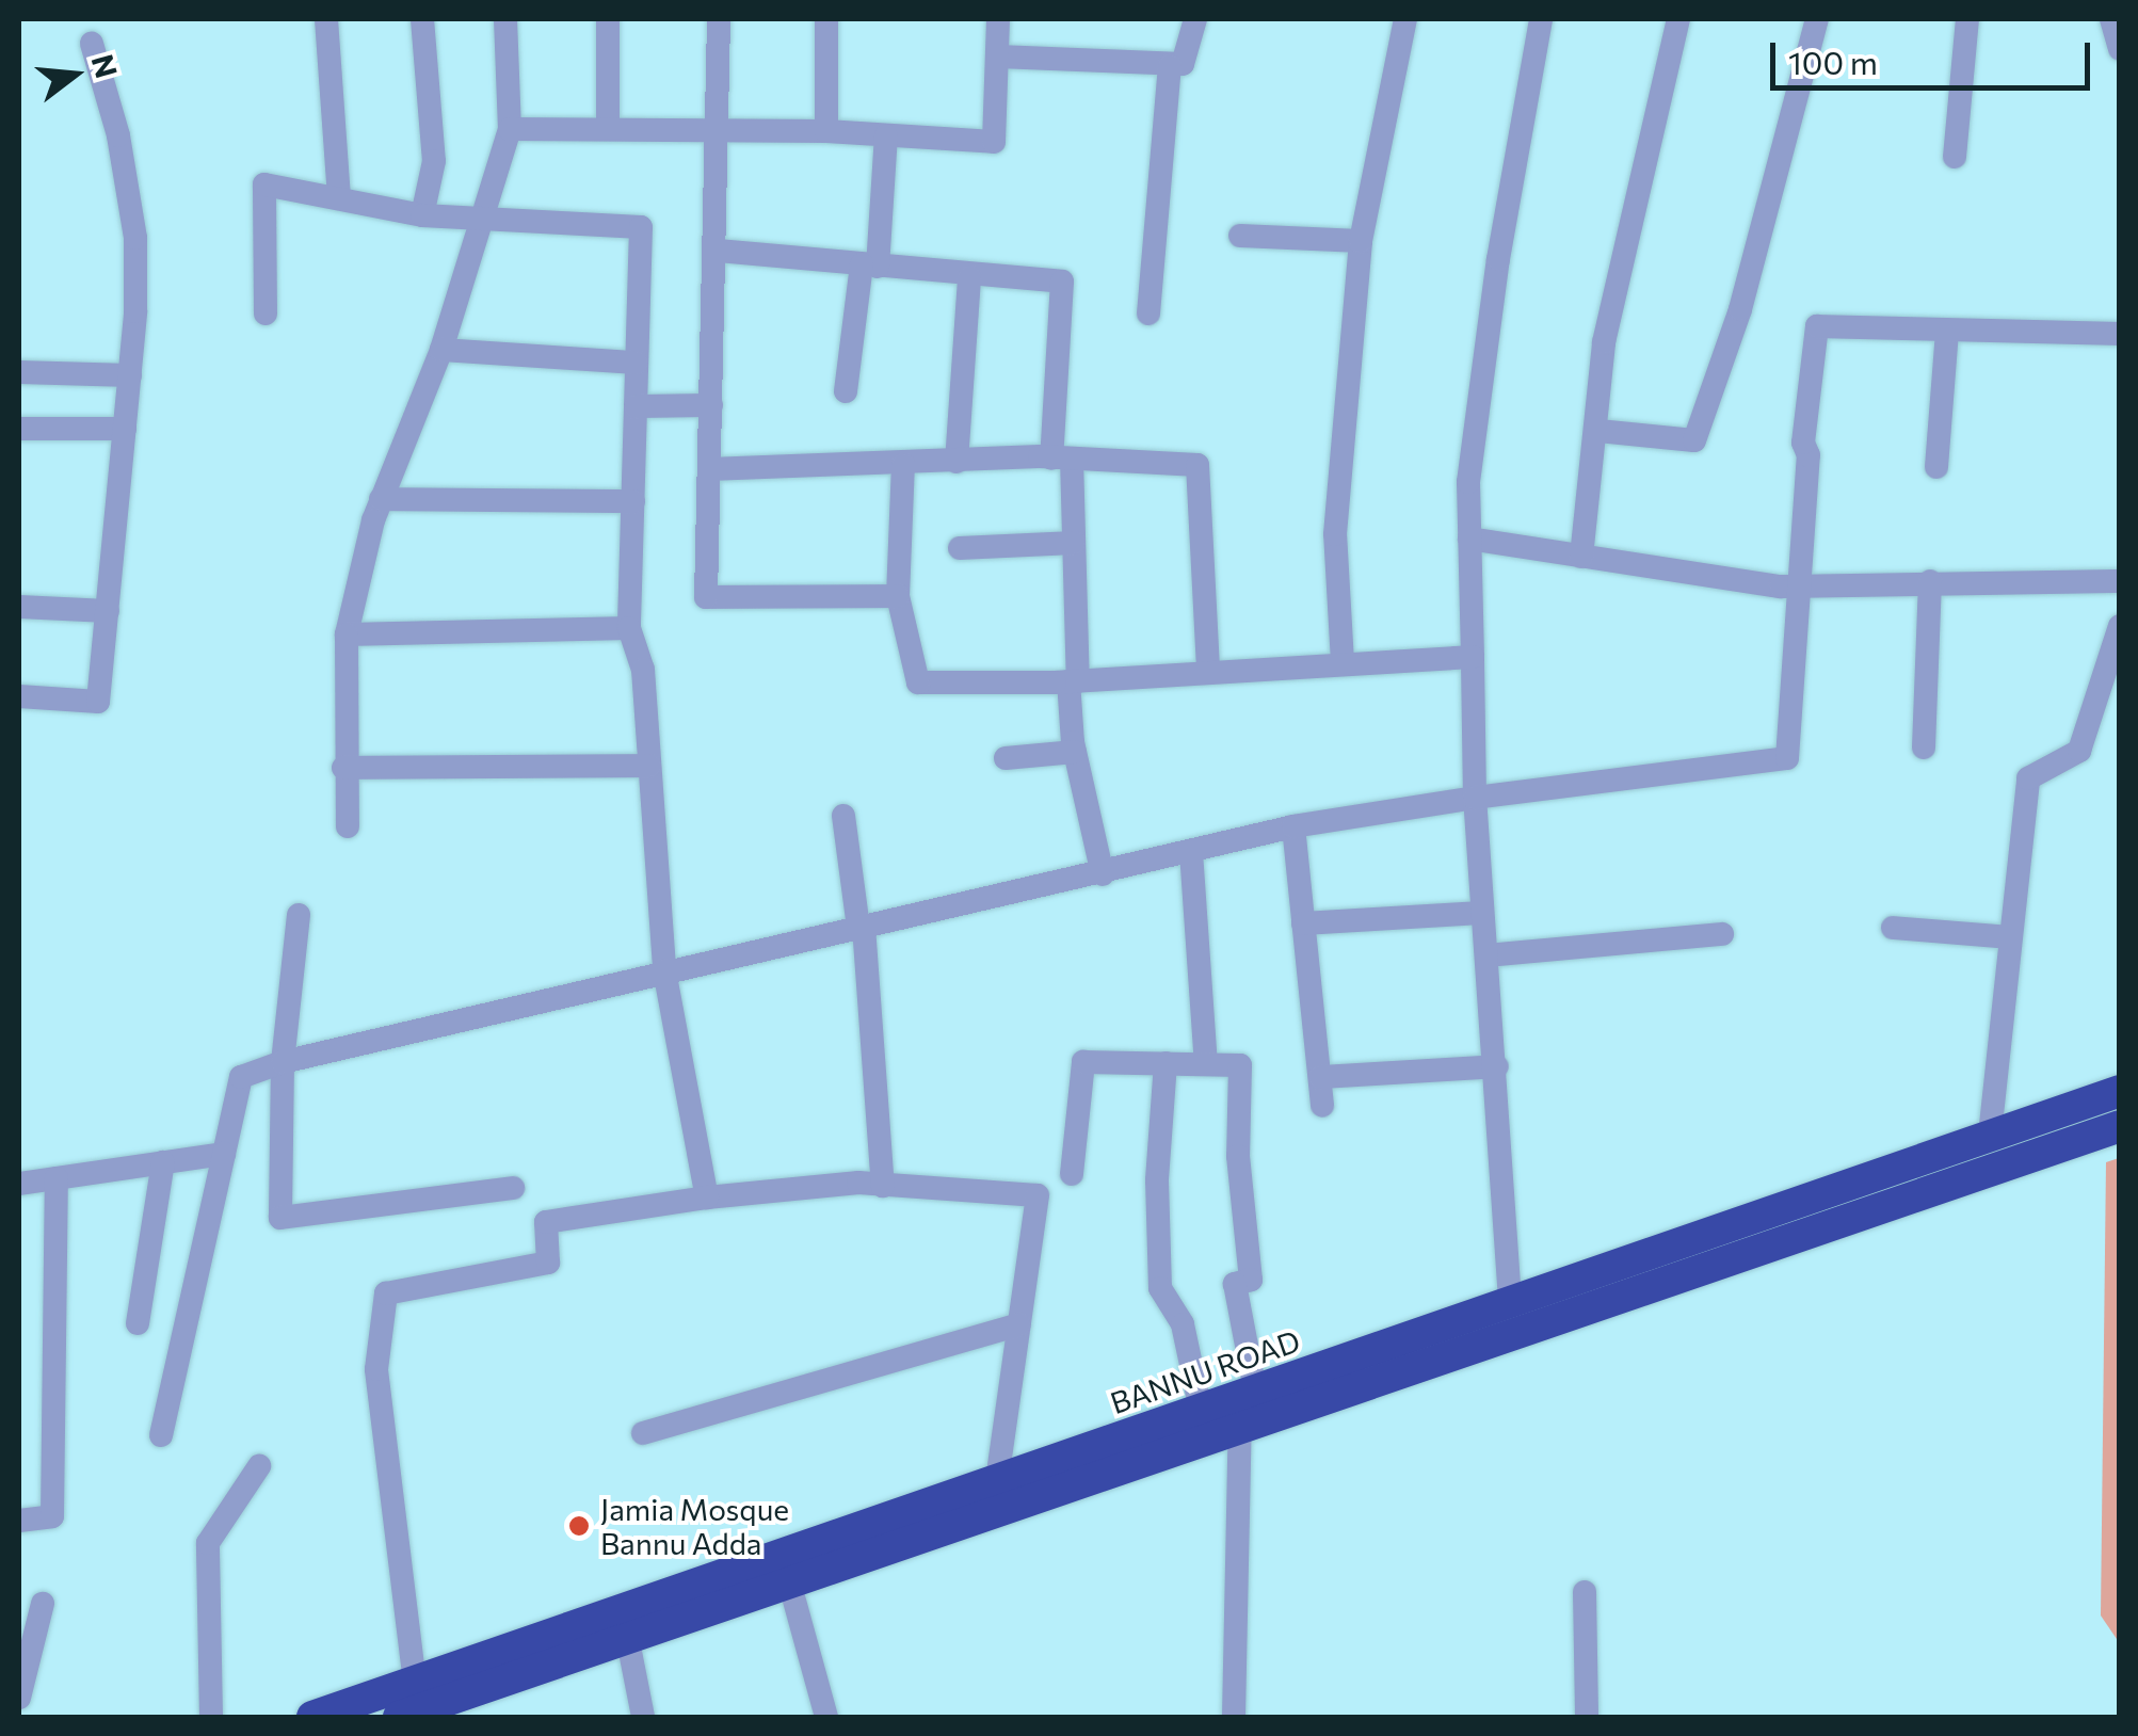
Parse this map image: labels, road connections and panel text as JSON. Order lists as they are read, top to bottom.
{
  "streets": {
    "highway": ["BANNU ROAD"]
  },
  "places": ["Jamia Mosque Bannu Adda"],
  "scale_bar": "100 m",
  "north": "right"
}
